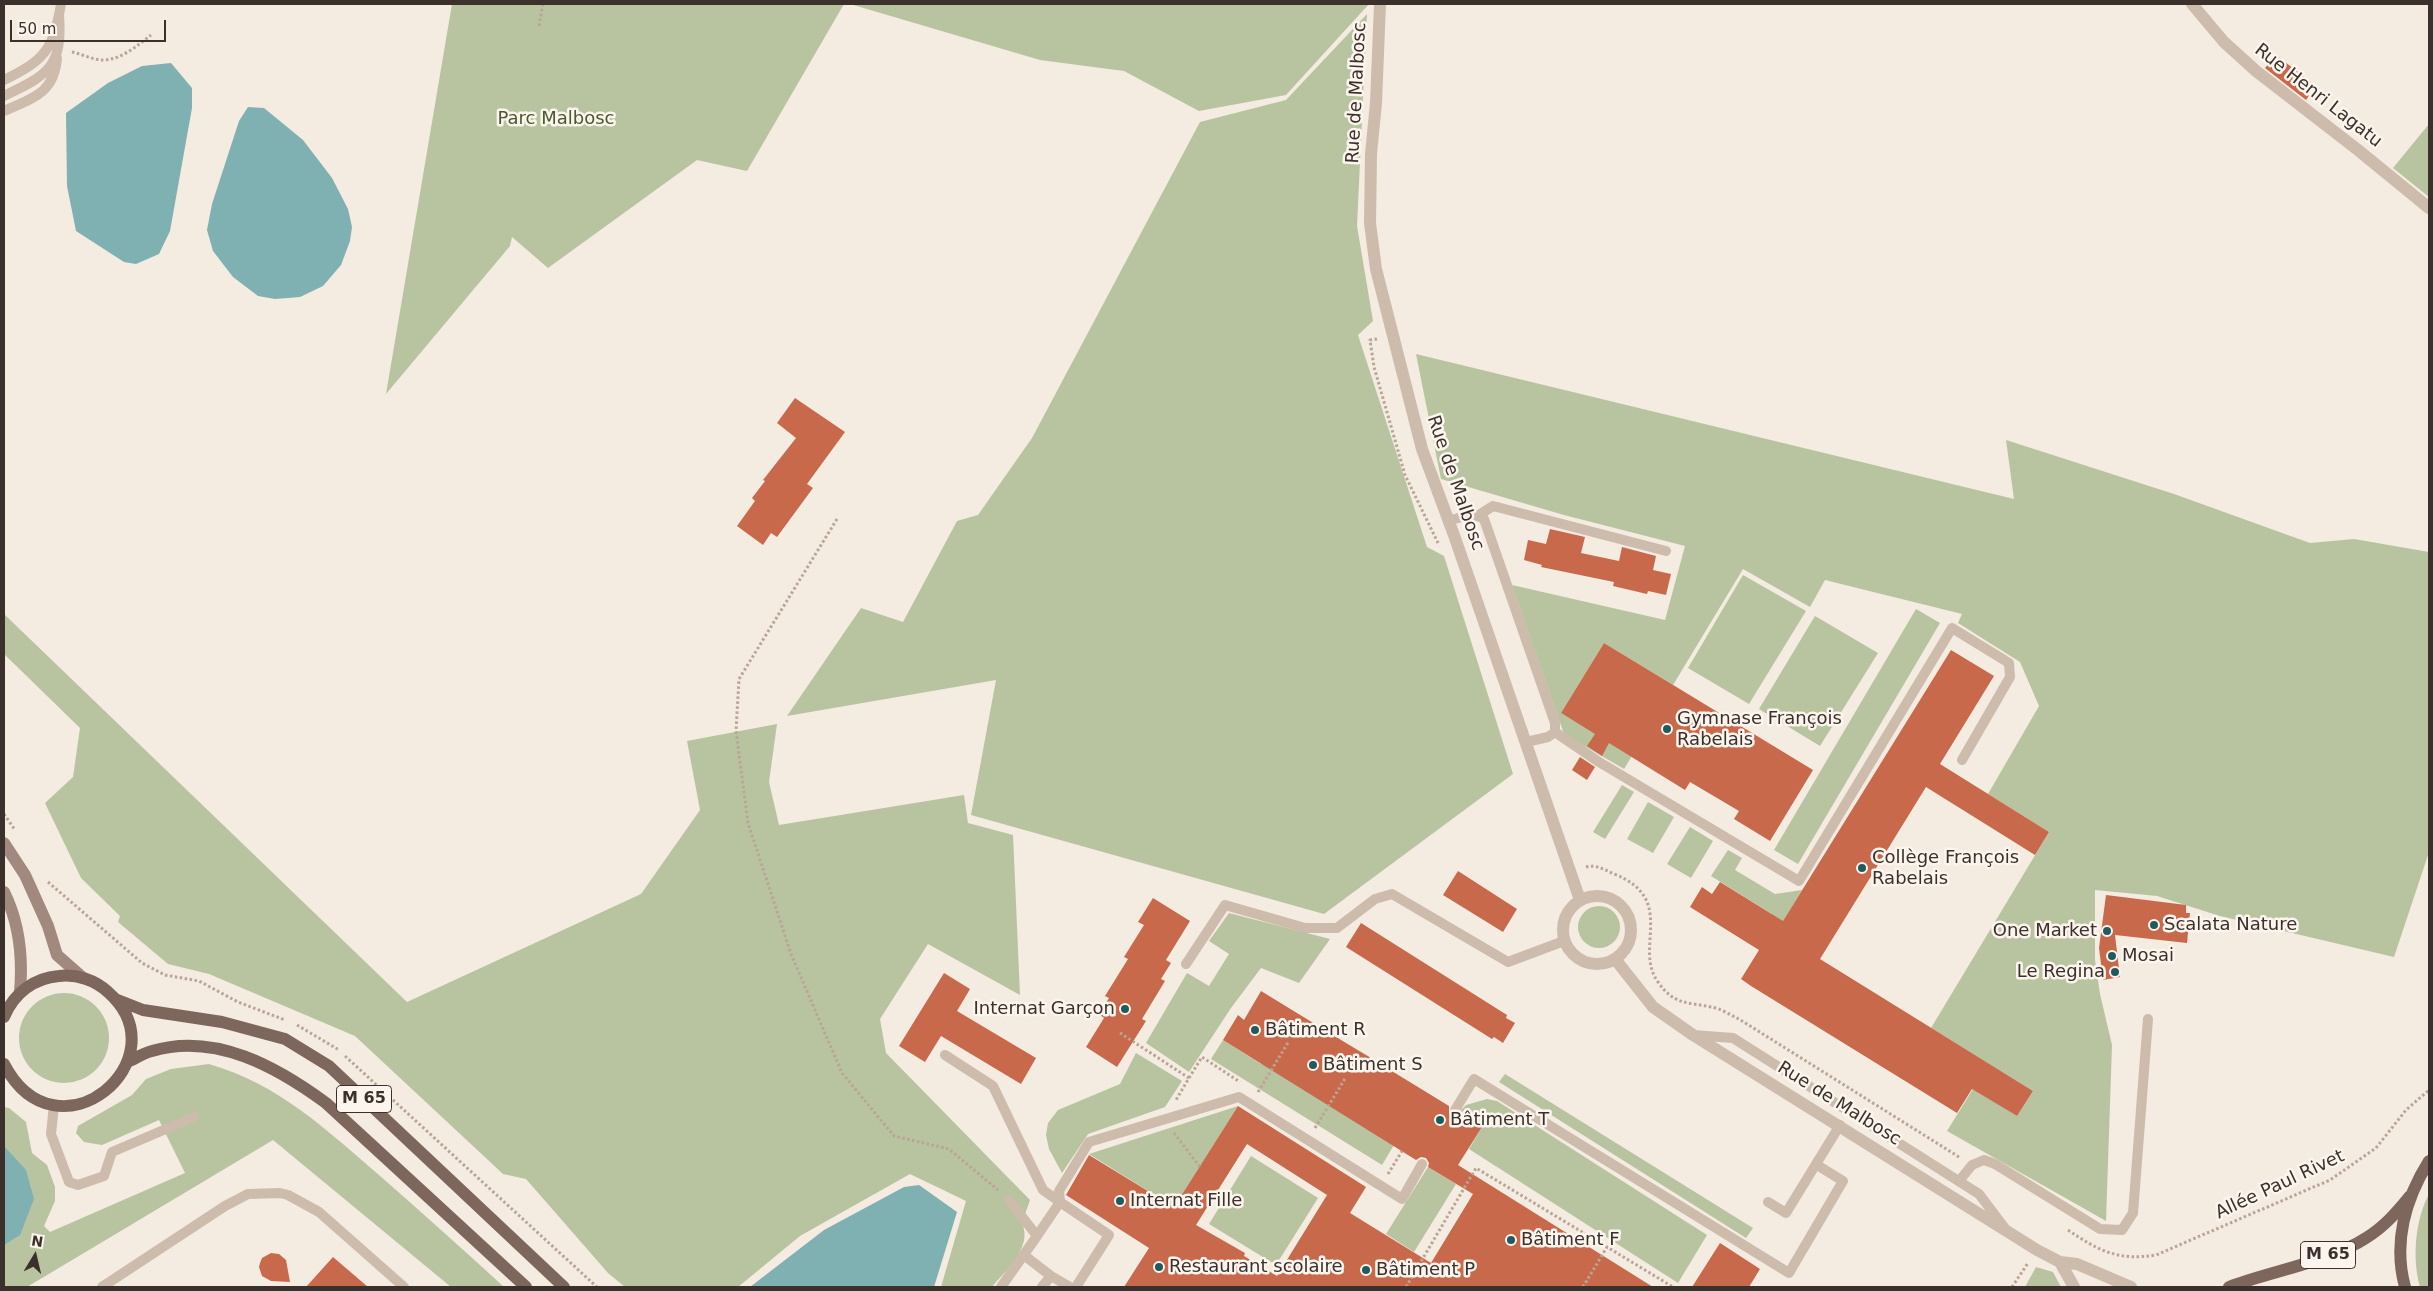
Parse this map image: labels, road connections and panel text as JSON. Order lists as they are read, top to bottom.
{
  "streets": {
    "main road": ["M 65"],
    "street": ["Rue de Malbosc", "Rue Henri Lagatu"],
    "path": ["Allée Paul Rivet"]
  },
  "parks": ["Parc Malbosc"],
  "places": [
    "Gymnase François Rabelais",
    "Collège François Rabelais",
    "Scalata Nature",
    "One Market",
    "Mosai",
    "Le Regina",
    "Internat Garçon",
    "Bâtiment R",
    "Bâtiment S",
    "Bâtiment T",
    "Internat Fille",
    "Bâtiment F",
    "Restaurant scolaire",
    "Bâtiment P"
  ],
  "scale_bar": "50 m",
  "north": "top"
}
